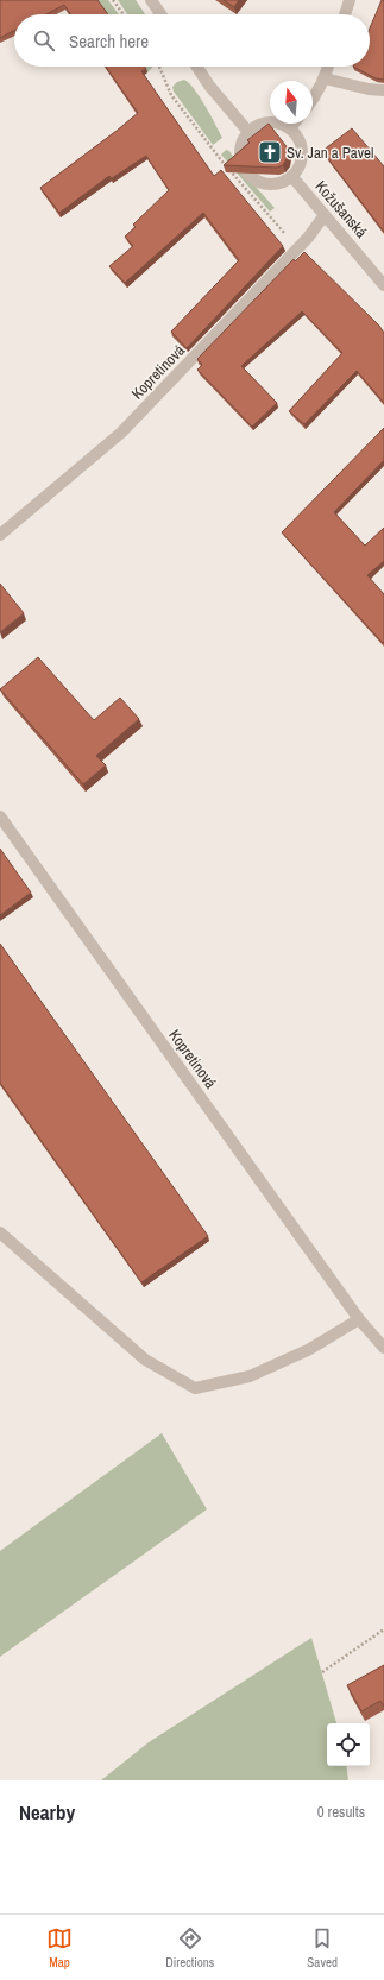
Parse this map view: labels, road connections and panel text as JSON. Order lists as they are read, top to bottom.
{
  "streets": {
    "street": ["Kožušanská", "Kopretinová"]
  },
  "crossings": [
    ["Kožušanská", "Kopretinová"]
  ],
  "places": {
    "church": ["Sv. Jan a Pavel"]
  },
  "north": "top",
  "page": {
    "search": "Search here",
    "heading": ["Nearby", "0 results"],
    "nav": ["Map", "Directions", "Saved"]
  }
}
